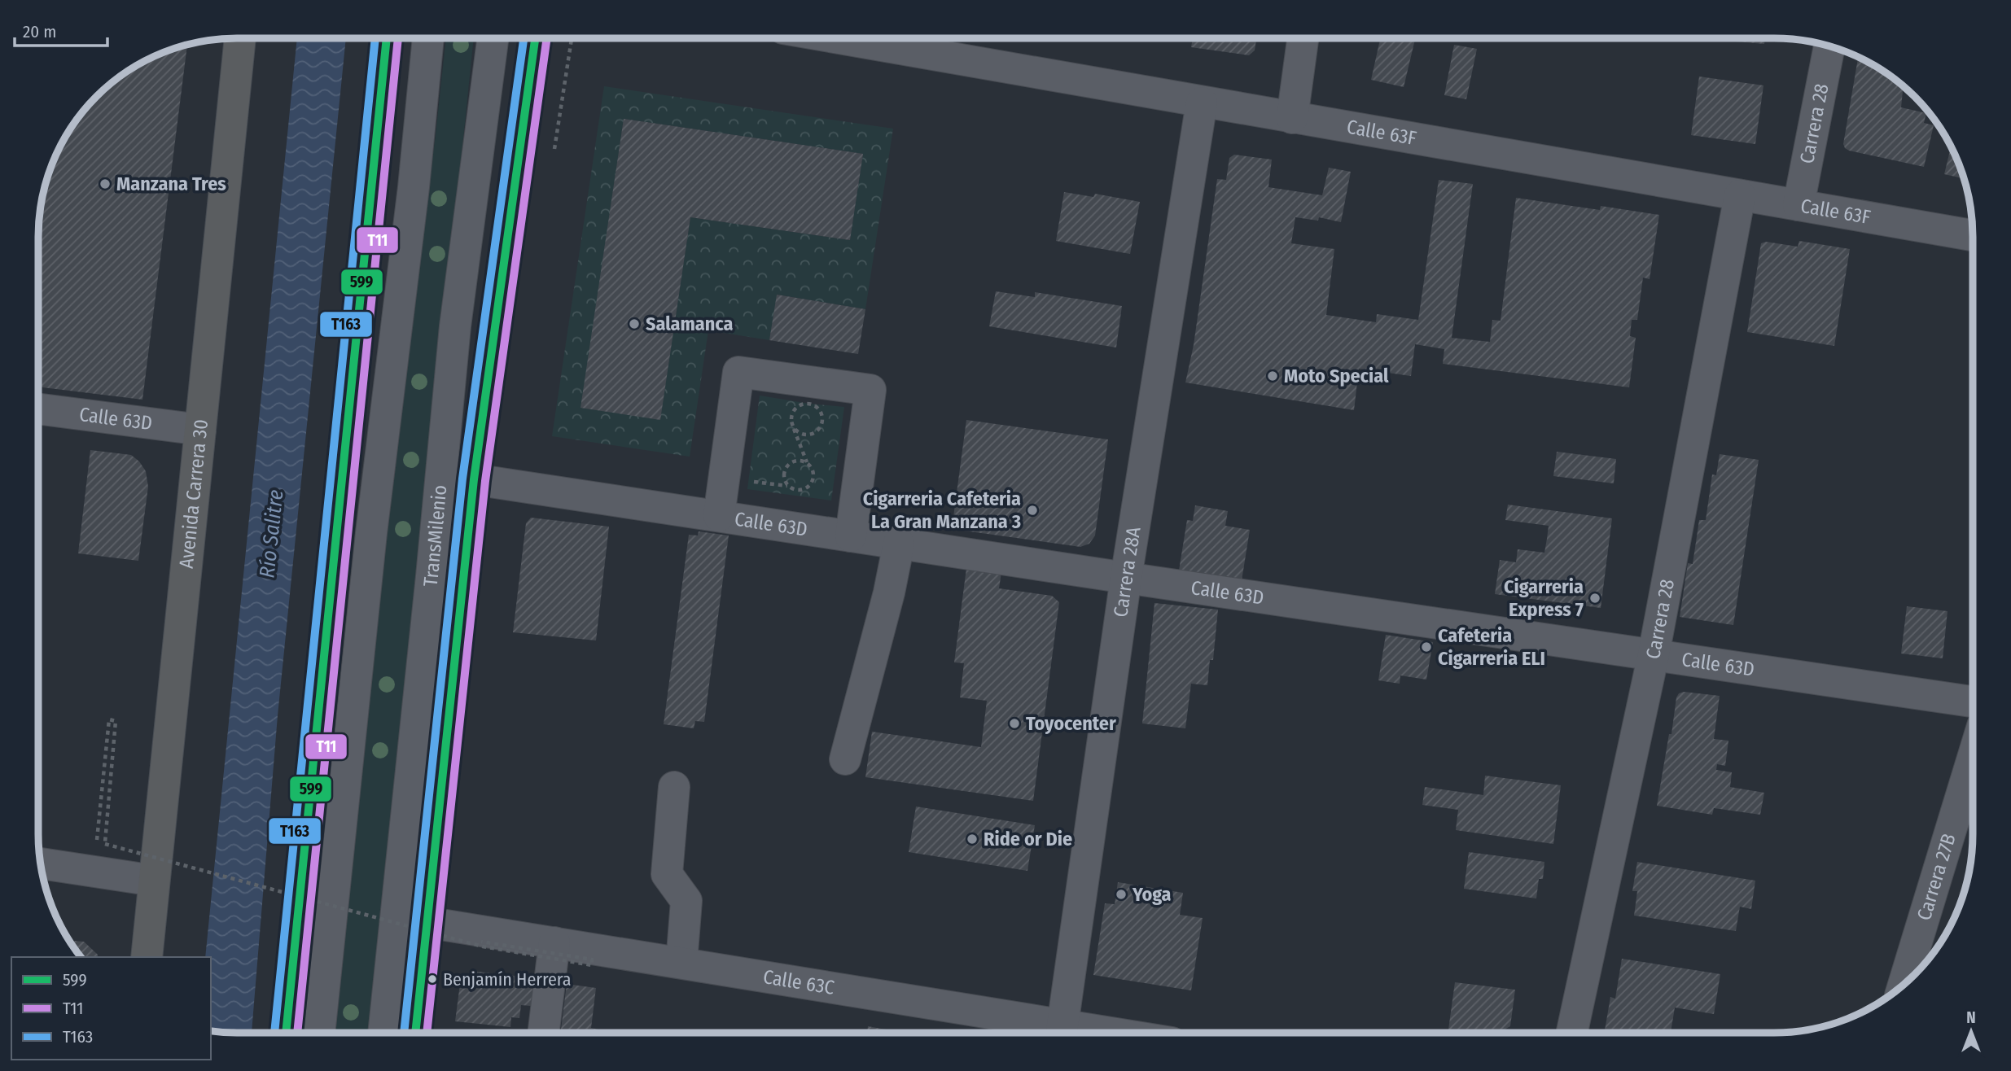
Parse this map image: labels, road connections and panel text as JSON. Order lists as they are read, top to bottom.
{
  "streets": {
    "highway": ["Avenida Carrera 30"],
    "street": [
      "Carrera 28",
      "Calle 63F",
      "Calle 63D",
      "TransMilenio",
      "Carrera 28A",
      "Carrera 27B",
      "Calle 63C"
    ]
  },
  "crossings": [
    ["Carrera 28", "Calle 63F"],
    ["Carrera 28", "Calle 63D"],
    ["Calle 63F", "Carrera 28A"],
    ["Calle 63D", "Avenida Carrera 30"],
    ["Calle 63D", "Carrera 28A"]
  ],
  "water": ["Río Salitre"],
  "places": [
    "Manzana Tres",
    "Salamanca",
    "Moto Special",
    "Cigarreria Cafeteria La Gran Manzana 3",
    "Cigarreria Express 7",
    "Cafeteria Cigarreria ELI",
    "Toyocenter",
    "Ride or Die",
    "Yoga",
    "Benjamín Herrera"
  ],
  "lines": ["transit line T11", "transit line 599", "transit line T163"],
  "legend": ["599", "T11", "T163"],
  "scale_bar": "20 m",
  "north": "top"
}
